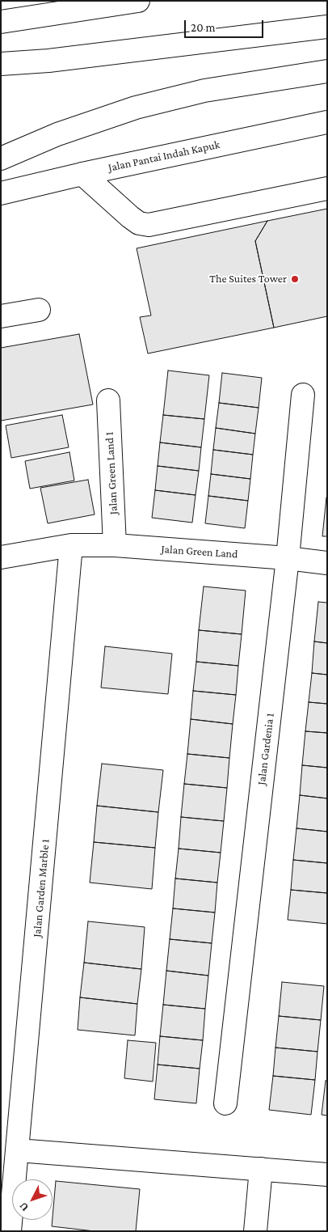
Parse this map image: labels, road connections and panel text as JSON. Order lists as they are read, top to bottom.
{
  "streets": {
    "main road": [
      "Jalan Pantai Indah Kapuk",
      "Jalan Green Land 1",
      "Jalan Green Land",
      "Jalan Gardenia 1",
      "Jalan Garden Marble 1"
    ]
  },
  "crossings": [
    ["Jalan Green Land 1", "Jalan Green Land"],
    ["Jalan Green Land", "Jalan Gardenia 1"],
    ["Jalan Green Land", "Jalan Garden Marble 1"]
  ],
  "places": ["The Suites Tower"],
  "scale_bar": "20 m",
  "north": "bottom left"
}
